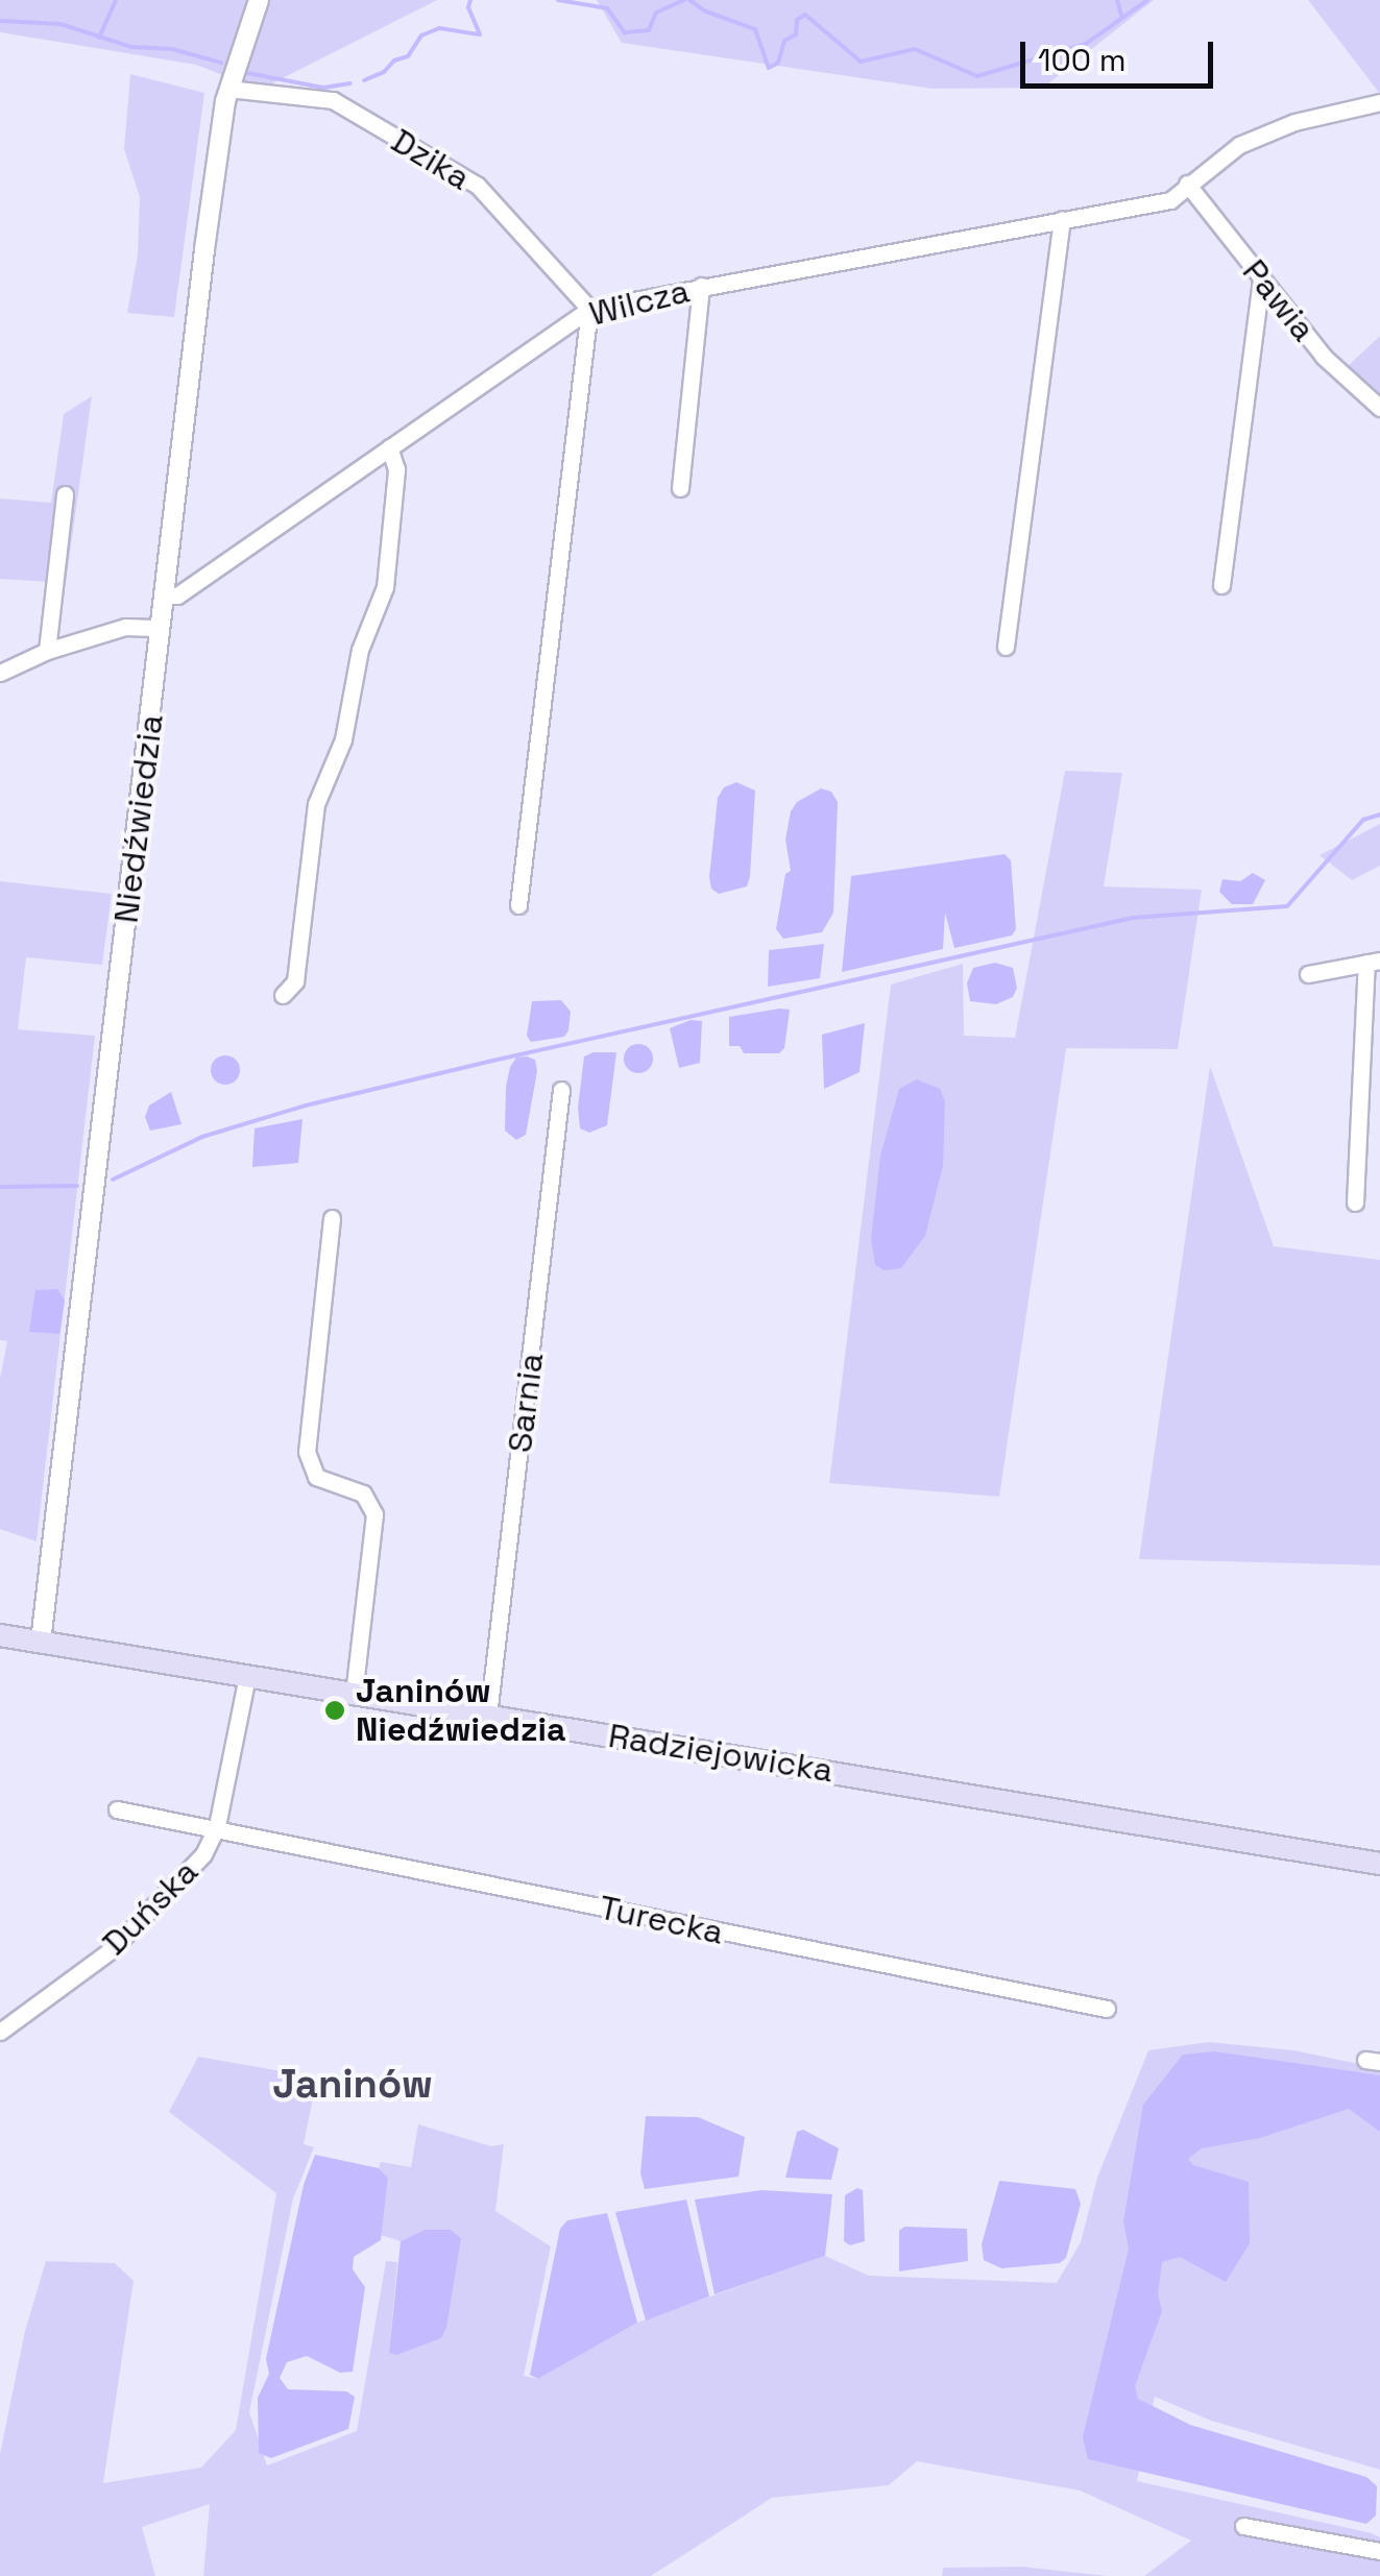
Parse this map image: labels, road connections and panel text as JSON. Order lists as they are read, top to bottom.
{
  "streets": {
    "main road": ["Radziejowicka"],
    "street": [
      "Dzika",
      "Pawia",
      "Wilcza",
      "Niedźwiedzia",
      "Sarnia",
      "Duńska",
      "Turecka"
    ]
  },
  "crossings": [
    ["Dzika", "Wilcza"],
    ["Dzika", "Niedźwiedzia"],
    ["Pawia", "Wilcza"],
    ["Wilcza", "Niedźwiedzia"],
    ["Niedźwiedzia", "Radziejowicka"],
    ["Sarnia", "Radziejowicka"],
    ["Radziejowicka", "Duńska"],
    ["Duńska", "Turecka"]
  ],
  "districts": ["Janinów"],
  "places": ["Janinów Niedźwiedzia"],
  "scale_bar": "100 m"
}
